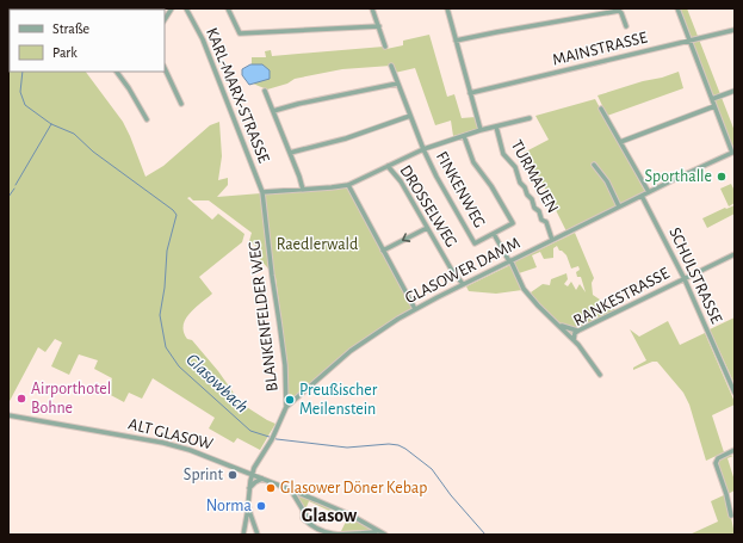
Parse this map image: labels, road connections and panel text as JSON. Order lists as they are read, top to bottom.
{
  "streets": {
    "street": [
      "MAINSTRASSE",
      "KARL-MARX-STRASSE",
      "TURMAUEN",
      "FINKENWEG",
      "DROSSELWEG",
      "GLASOWER DAMM",
      "SCHULSTRASSE",
      "RANKESTRASSE",
      "BLANKENFELDER WEG",
      "ALT GLASOW"
    ]
  },
  "crossings": [
    ["KARL-MARX-STRASSE", "BLANKENFELDER WEG"],
    ["TURMAUEN", "GLASOWER DAMM"],
    ["DROSSELWEG", "GLASOWER DAMM"],
    ["GLASOWER DAMM", "SCHULSTRASSE"],
    ["GLASOWER DAMM", "BLANKENFELDER WEG"],
    ["GLASOWER DAMM", "ALT GLASOW"],
    ["SCHULSTRASSE", "RANKESTRASSE"]
  ],
  "districts": ["Glasow"],
  "water": ["Glasowbach"],
  "parks": ["Raedlerwald"],
  "places": [
    "Sporthalle",
    "Airporthotel Bohne",
    "Preußischer Meilenstein",
    "Sprint",
    "Glasower Döner Kebap",
    "Norma"
  ],
  "legend": ["Straße", "Park"]
}
